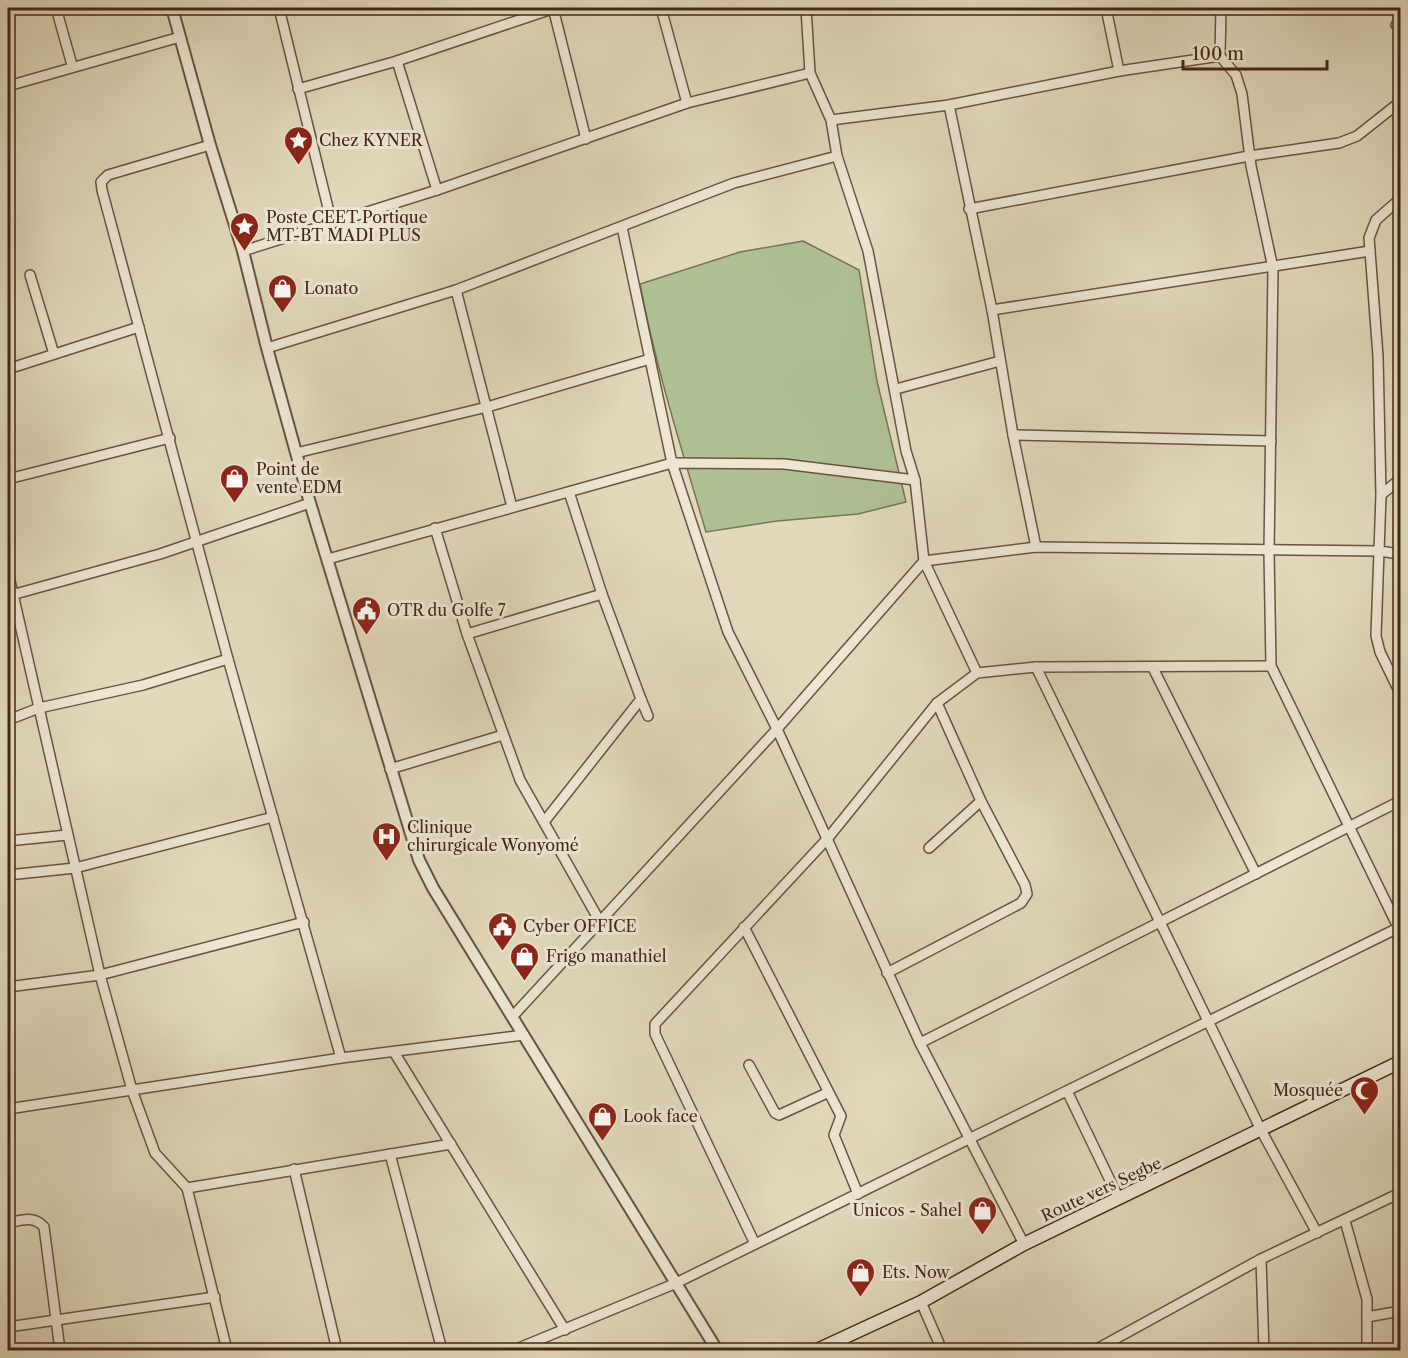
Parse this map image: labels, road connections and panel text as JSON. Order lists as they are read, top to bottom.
{
  "streets": {
    "main road": ["Route vers Segbe"]
  },
  "places": {
    "place": ["Chez KYNER", "Poste CEET Portique MT-BT MADI PLUS"],
    "shop": [
      "Lonato",
      "Point de vente EDM",
      "Frigo manathiel",
      "Look face",
      "Unicos - Sahel",
      "Ets. Now"
    ],
    "public building": ["OTR du Golfe 7", "Cyber OFFICE"],
    "hospital": ["Clinique chirurgicale Wonyomé"],
    "mosque": ["Mosquée"]
  },
  "scale_bar": "100 m"
}
